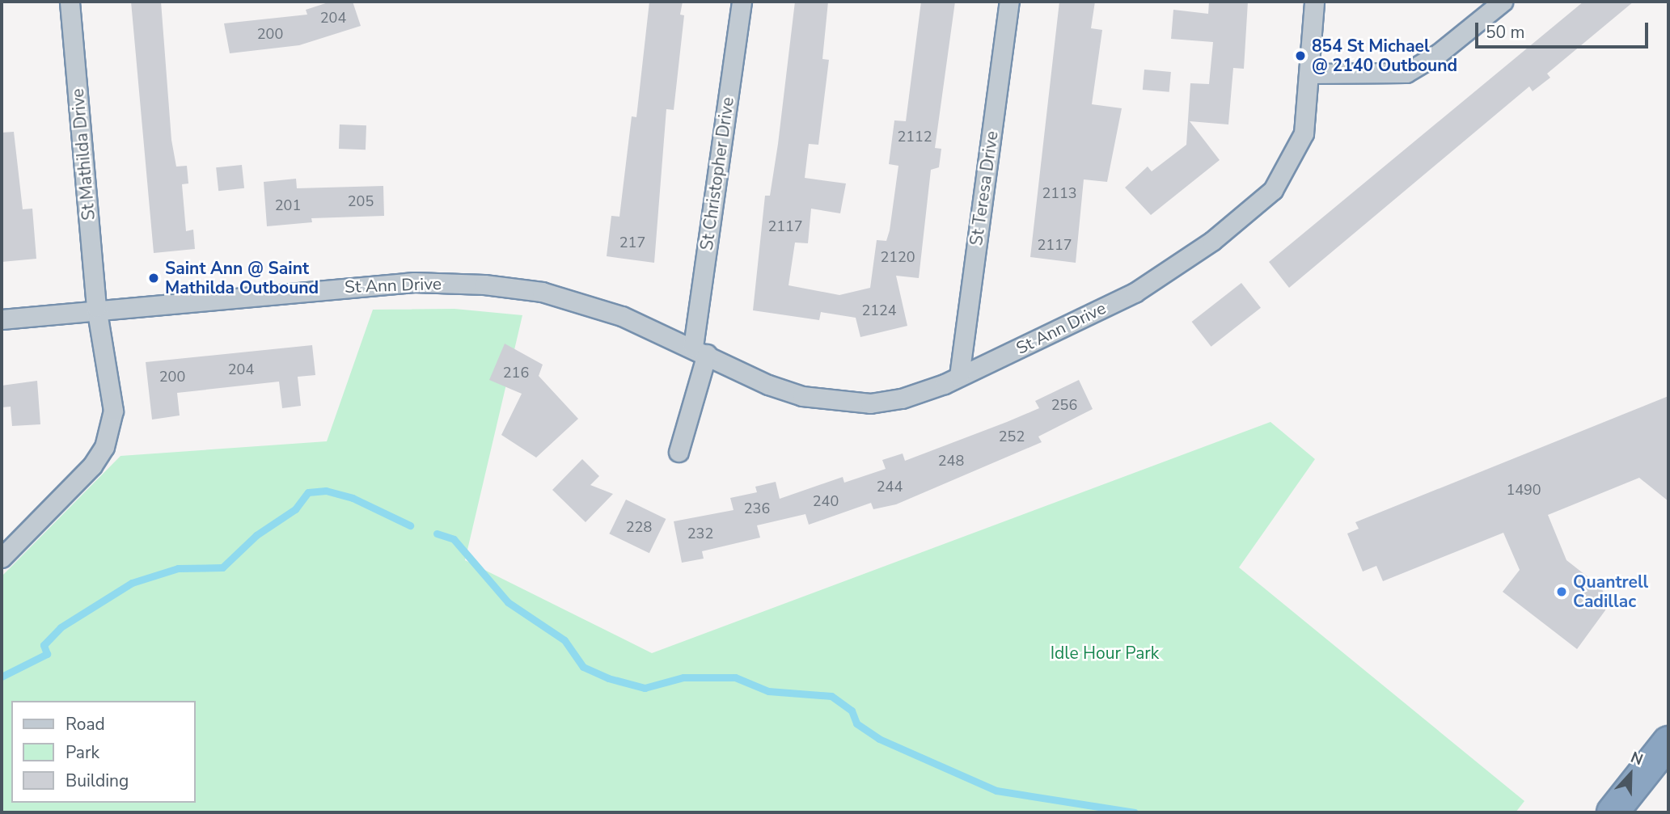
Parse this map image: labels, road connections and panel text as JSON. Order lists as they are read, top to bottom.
{
  "streets": {
    "street": [
      "St Mathilda Drive",
      "St Christopher Drive",
      "St Teresa Drive",
      "St Ann Drive"
    ]
  },
  "crossings": [
    ["St Mathilda Drive", "St Ann Drive"],
    ["St Christopher Drive", "St Ann Drive"],
    ["St Teresa Drive", "St Ann Drive"]
  ],
  "parks": ["Idle Hour Park"],
  "places": ["854 St Michael @ 2140 Outbound", "Saint Ann @ Saint Mathilda Outbound", "Quantrell Cadillac"],
  "house_numbers": [
    "204",
    "200",
    "2112",
    "2113",
    "205",
    "201",
    "2117",
    "217",
    "2117",
    "2120",
    "2124",
    "204",
    "216",
    "200",
    "256",
    "252",
    "248",
    "244",
    "1490",
    "240",
    "236",
    "228",
    "232"
  ],
  "legend": ["Road", "Park", "Building"],
  "scale_bar": "50 m",
  "north": "top"
}
